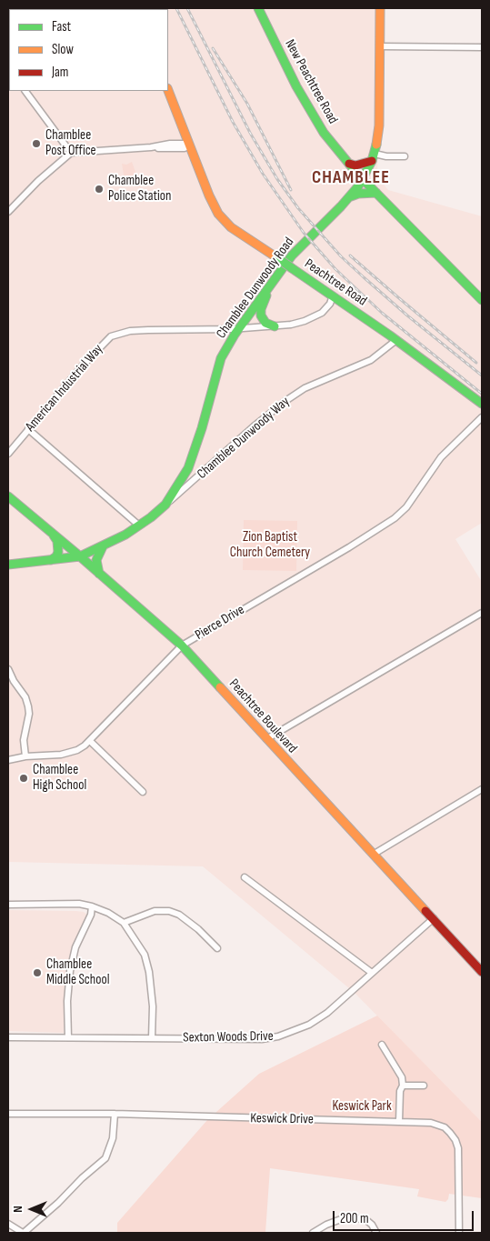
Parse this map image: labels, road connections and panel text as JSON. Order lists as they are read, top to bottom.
{
  "streets": {
    "main road": [
      "New Peachtree Road",
      "Peachtree Road",
      "Chamblee Dunwoody Road",
      "Peachtree Boulevard"
    ],
    "street": [
      "American Industrial Way",
      "Chamblee Dunwoody Way",
      "Pierce Drive",
      "Sexton Woods Drive",
      "Keswick Drive"
    ]
  },
  "crossings": [
    ["New Peachtree Road", "Chamblee Dunwoody Road"],
    ["Peachtree Road", "American Industrial Way"],
    ["Peachtree Road", "Chamblee Dunwoody Way"],
    ["Chamblee Dunwoody Road", "American Industrial Way"],
    ["Chamblee Dunwoody Road", "Chamblee Dunwoody Way"],
    ["Chamblee Dunwoody Road", "Peachtree Boulevard"],
    ["Pierce Drive", "Peachtree Boulevard"],
    ["Peachtree Boulevard", "Sexton Woods Drive"]
  ],
  "districts": ["CHAMBLEE"],
  "parks": ["Zion Baptist Church Cemetery", "Keswick Park"],
  "places": [
    "Chamblee Post Office",
    "Chamblee Police Station",
    "Chamblee High School",
    "Chamblee Middle School"
  ],
  "legend": ["Fast", "Slow", "Jam"],
  "scale_bar": "200 m",
  "north": "left"
}
